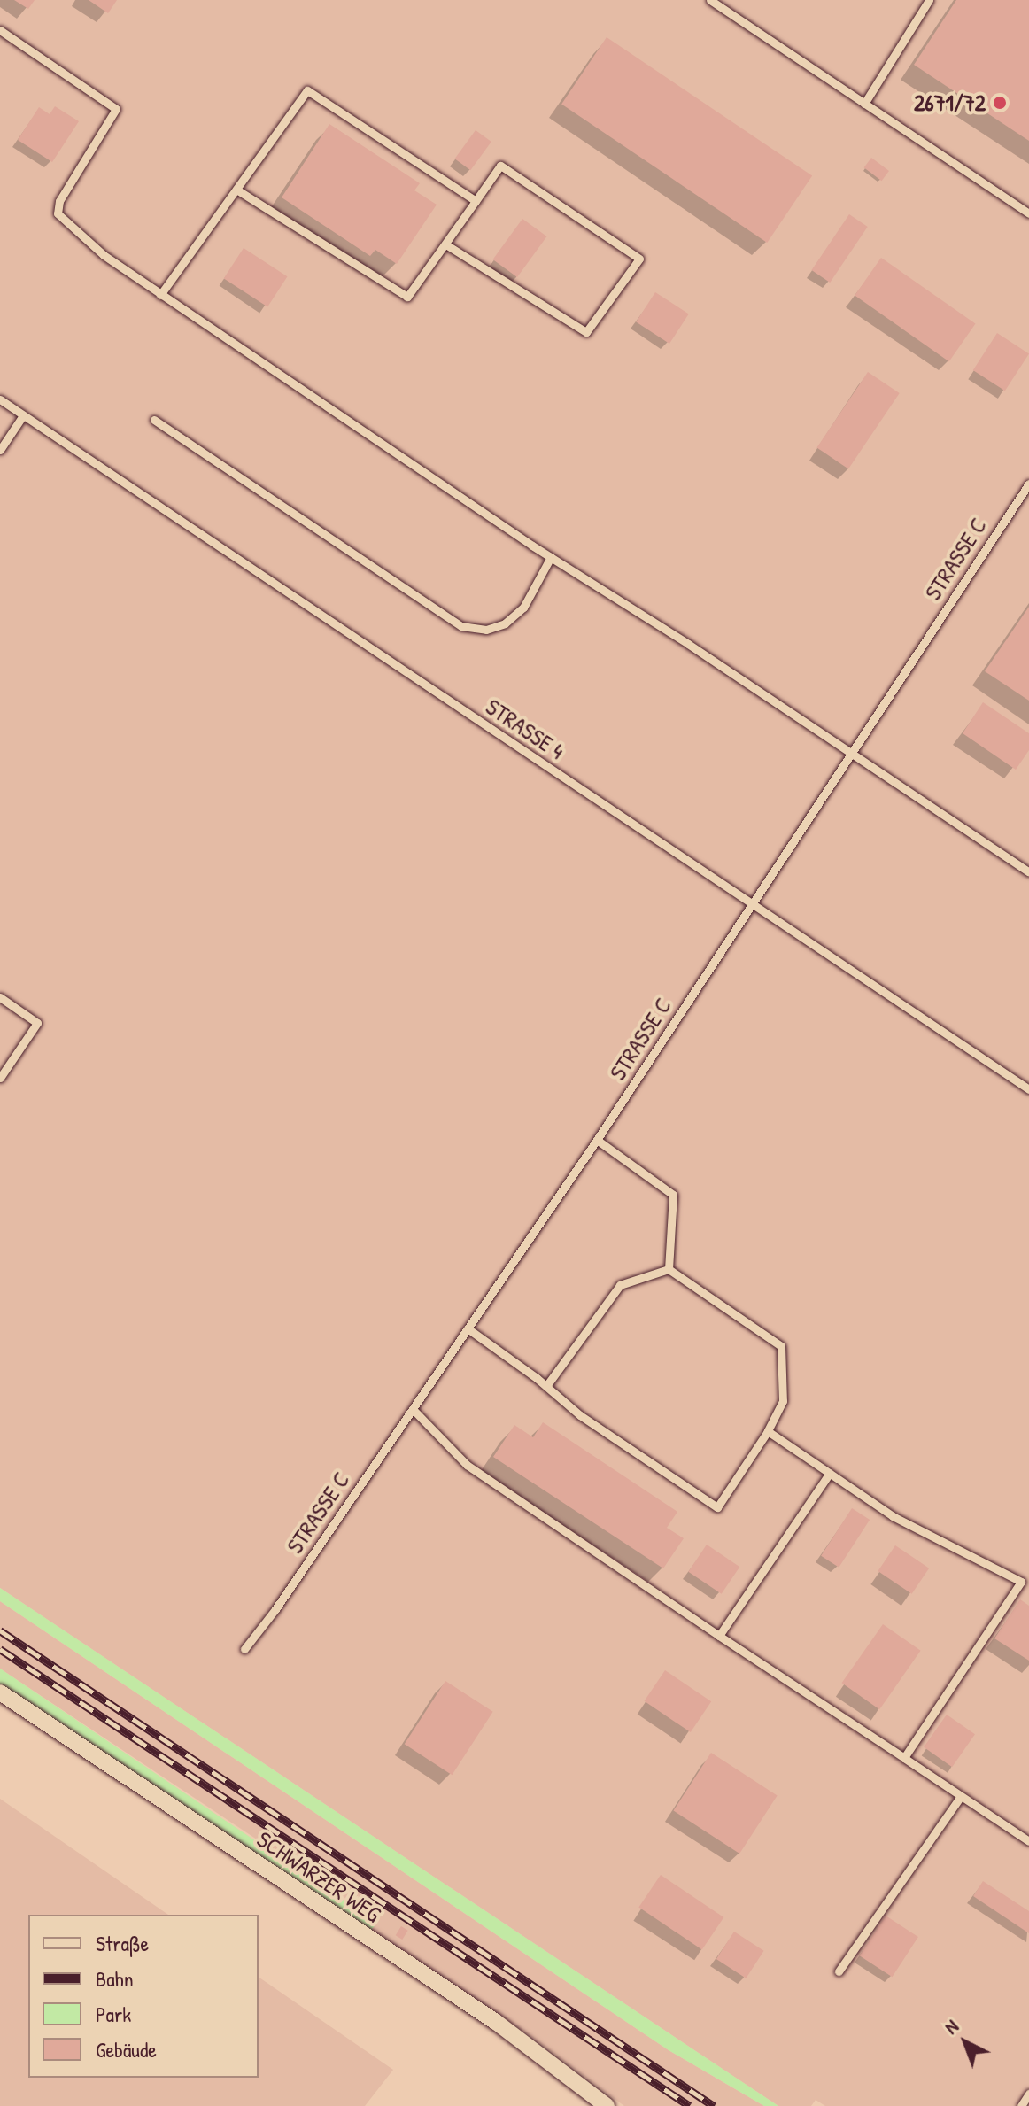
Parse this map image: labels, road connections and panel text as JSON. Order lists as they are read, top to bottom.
{
  "streets": {
    "street": ["SCHWARZER WEG"],
    "lane": ["STRASSE C", "STRASSE 4"]
  },
  "crossings": [
    ["STRASSE C", "STRASSE 4"]
  ],
  "places": ["2671/72"],
  "legend": [
    "Straße",
    "Bahn",
    "Park",
    "Gebäude"
  ],
  "north": "top left"
}
